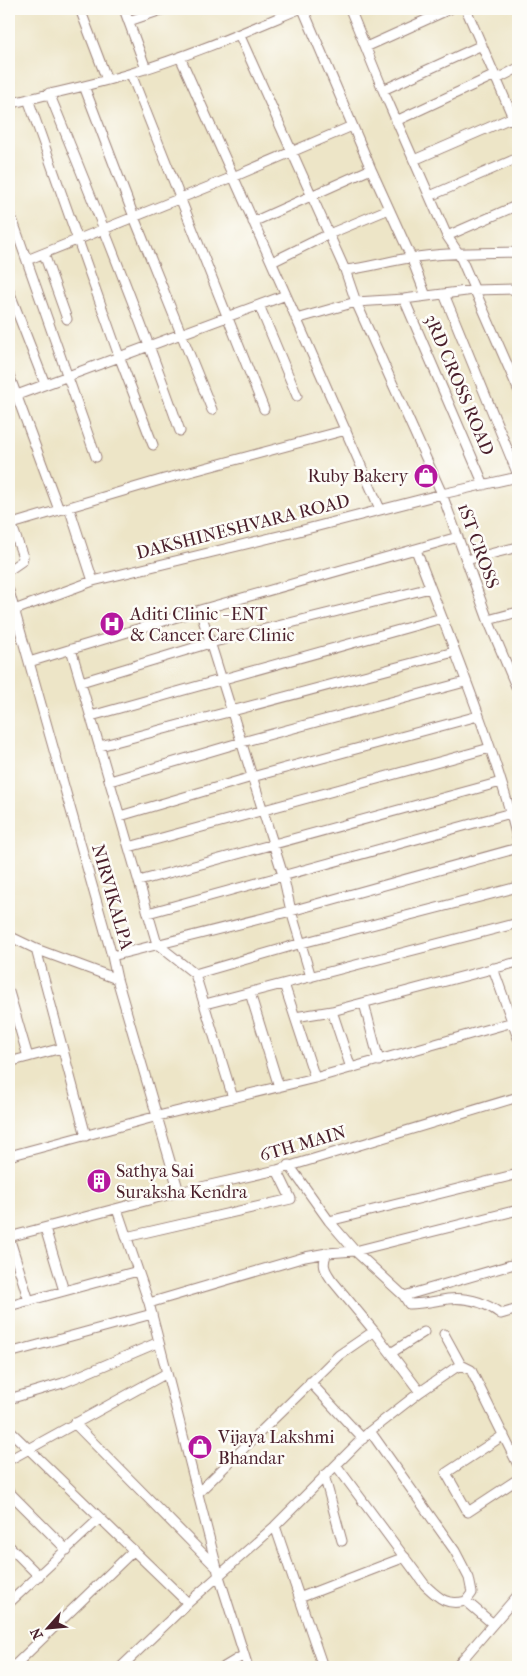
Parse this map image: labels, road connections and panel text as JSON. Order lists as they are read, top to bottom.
{
  "streets": {
    "street": [
      "3RD CROSS ROAD",
      "DAKSHINESHVARA ROAD",
      "1ST CROSS",
      "NIRVIKALPA",
      "6TH MAIN"
    ]
  },
  "crossings": [
    ["3RD CROSS ROAD", "DAKSHINESHVARA ROAD"],
    ["DAKSHINESHVARA ROAD", "1ST CROSS"],
    ["DAKSHINESHVARA ROAD", "NIRVIKALPA"],
    ["NIRVIKALPA", "6TH MAIN"]
  ],
  "places": {
    "shop": ["Ruby Bakery", "Vijaya Lakshmi Bhandar"],
    "hospital": ["Aditi Clinic - ENT & Cancer Care Clinic"],
    "building": ["Sathya Sai Suraksha Kendra"]
  },
  "north": "bottom left"
}
